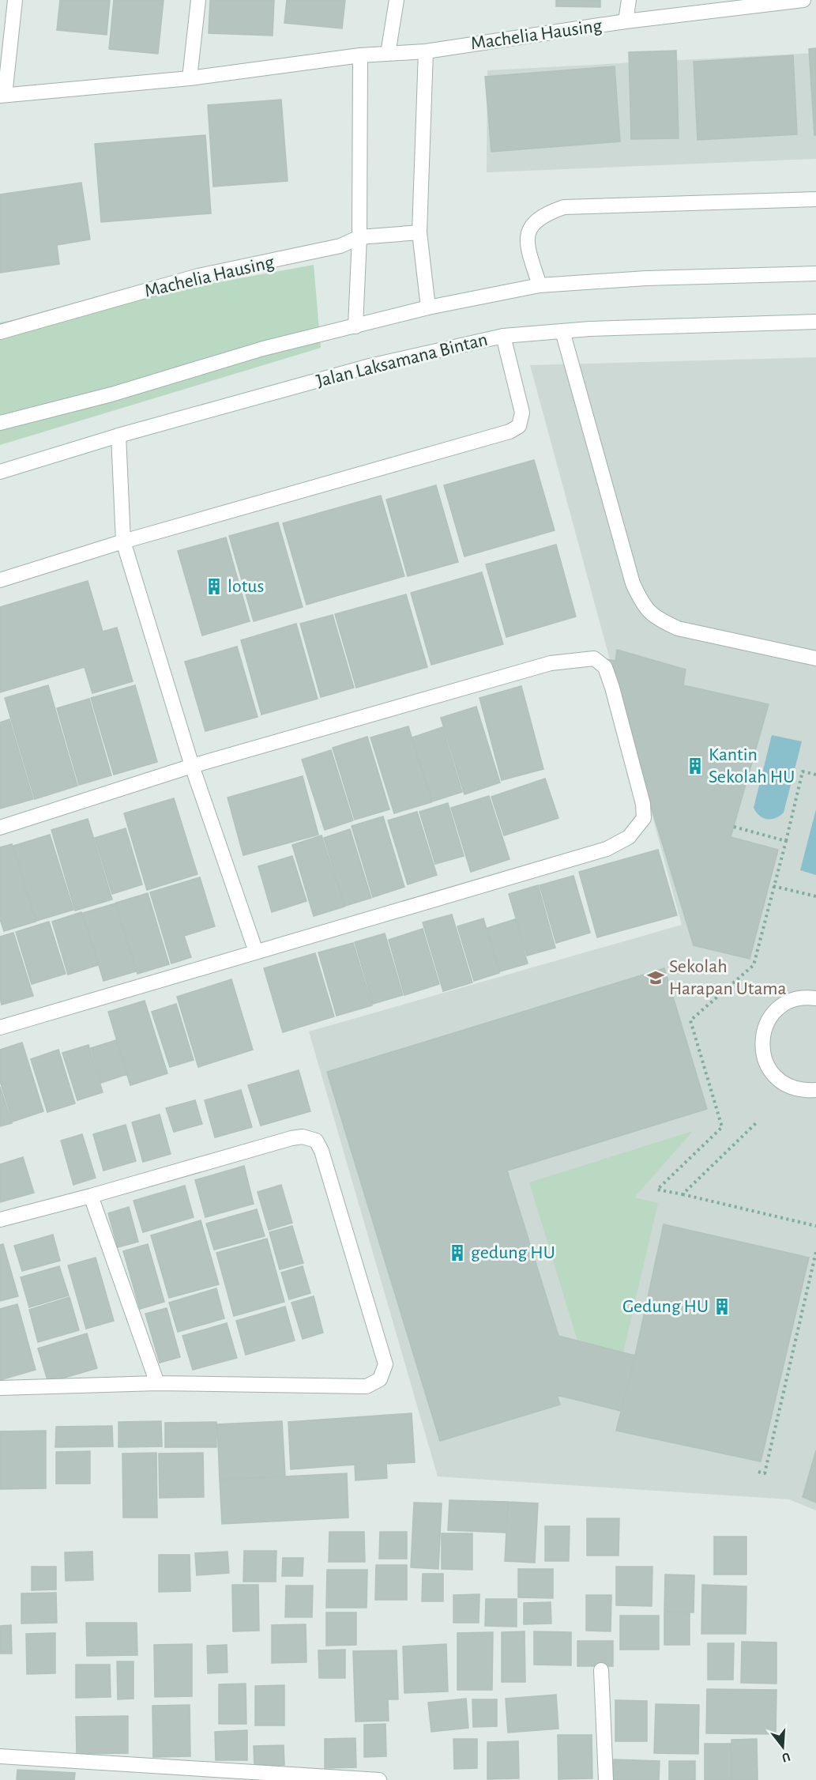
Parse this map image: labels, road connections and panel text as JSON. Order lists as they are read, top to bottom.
{
  "streets": {
    "street": ["Machelia Hausing", "Jalan Laksamana Bintan"]
  },
  "places": {
    "building": [
      "lotus",
      "Kantin Sekolah HU",
      "gedung HU",
      "Gedung HU"
    ],
    "school or university": ["Sekolah Harapan Utama"]
  },
  "north": "bottom"
}
